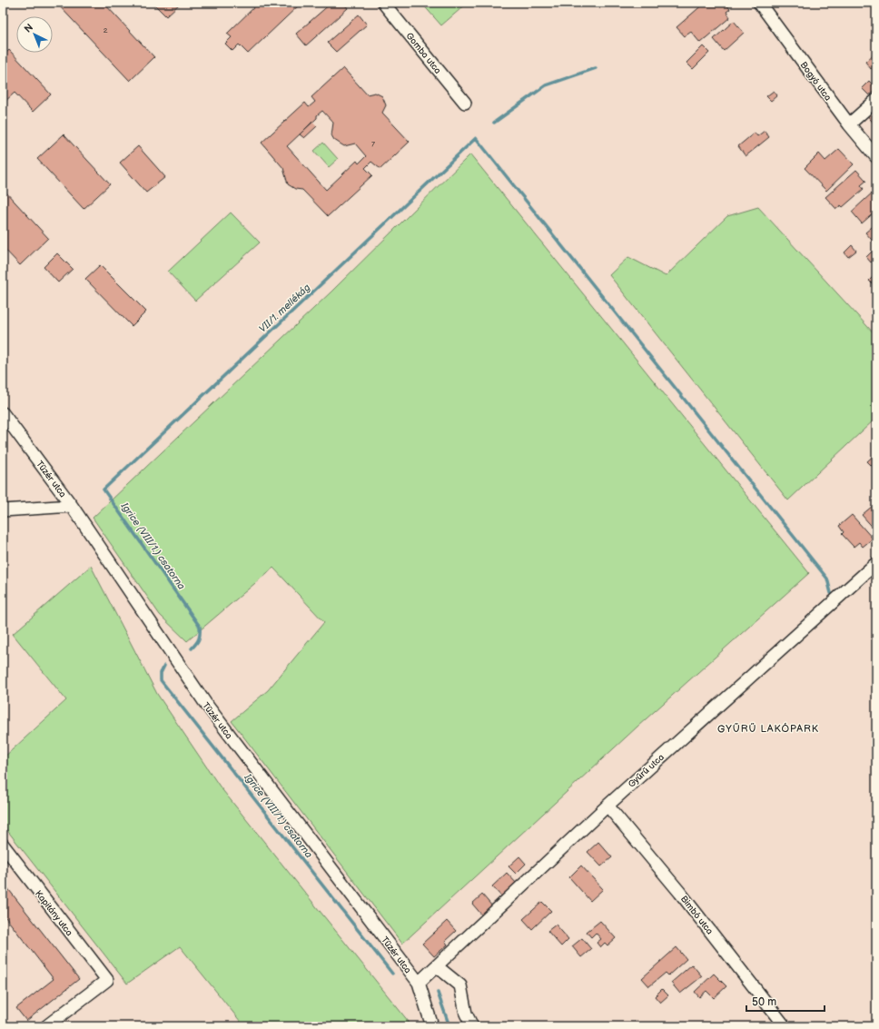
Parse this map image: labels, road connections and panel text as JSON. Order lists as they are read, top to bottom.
{
  "streets": {
    "street": [
      "Gomba utca",
      "Bogyó utca",
      "Tüzér utca",
      "Gyűrű utca",
      "Kapitány utca",
      "Bimbó utca"
    ]
  },
  "crossings": [
    ["Tüzér utca", "Gyűrű utca"],
    ["Gyűrű utca", "Bimbó utca"]
  ],
  "districts": ["GYŰRŰ LAKÓPARK"],
  "water": ["VII/1. mellékág", "Igrice (VIII/1.) csatorna"],
  "house_numbers": ["2", "7"],
  "scale_bar": "50 m",
  "north": "top left"
}
